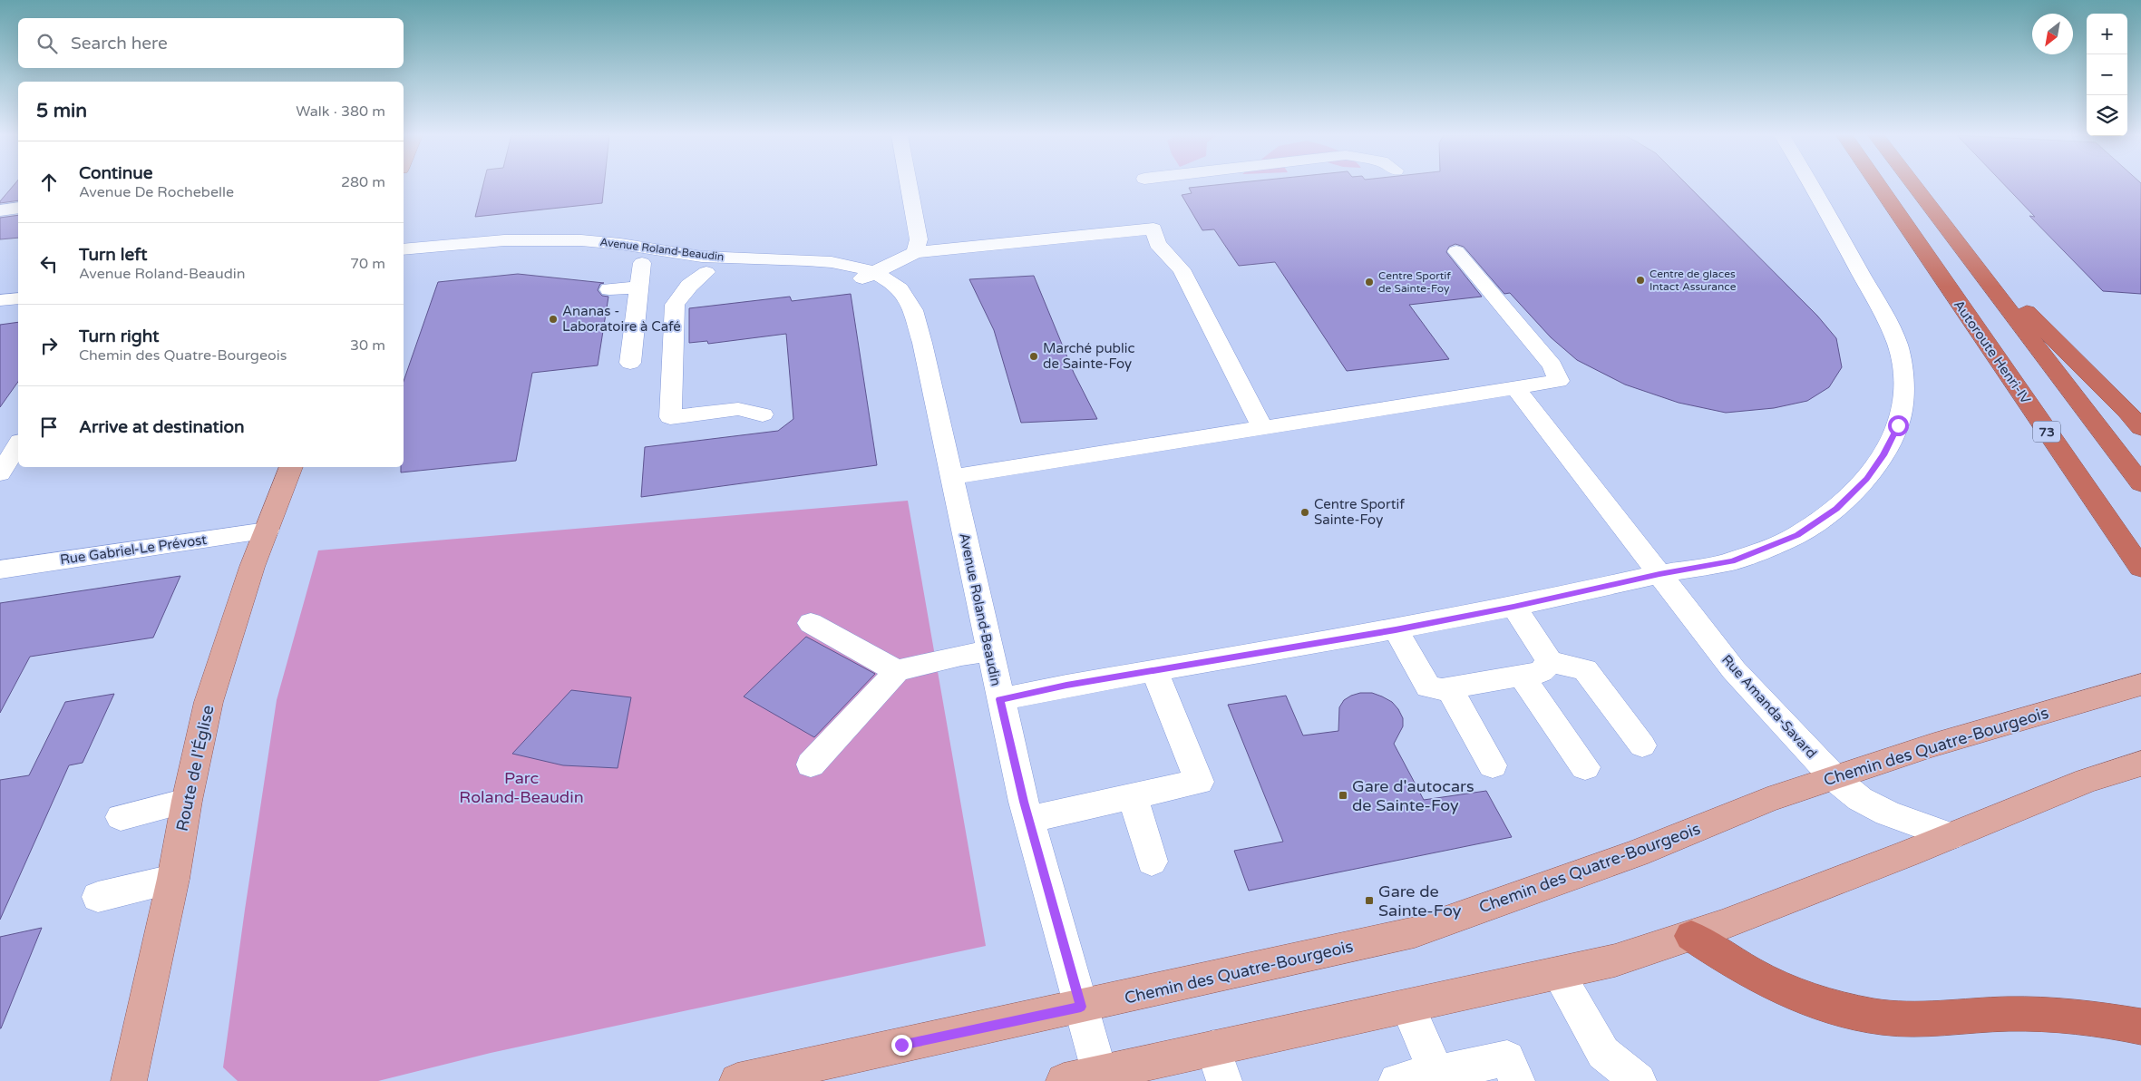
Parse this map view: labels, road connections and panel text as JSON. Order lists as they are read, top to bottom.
{
  "streets": {
    "highway": ["Autoroute Henri-IV", "73"],
    "main road": ["Chemin des Quatre-Bourgeois", "Route de l'Église"],
    "street": ["Avenue Roland-Beaudin", "Rue Gabriel-Le Prévost", "Rue Amanda-Savard"]
  },
  "crossings": [
    ["Avenue Roland-Beaudin", "Chemin des Quatre-Bourgeois"],
    ["Rue Gabriel-Le Prévost", "Route de l'Église"],
    ["Rue Amanda-Savard", "Chemin des Quatre-Bourgeois"]
  ],
  "parks": ["Parc Roland-Beaudin"],
  "places": {
    "other": [
      "Centre de glaces Intact Assurance",
      "Centre Sportif de Sainte-Foy",
      "Ananas - Laboratoire à Café",
      "Marché public de Sainte-Foy",
      "Centre Sportif Sainte-Foy"
    ],
    "transit": ["Gare d'autocars de Sainte-Foy", "Gare de Sainte-Foy"]
  },
  "north": "bottom left",
  "page": {
    "map_buttons": ["+", "−"],
    "search": "Search here",
    "heading": ["5 min", "Walk · 380 m"],
    "list": [
      ["Continue", "Avenue De Rochebelle", "280 m"],
      ["Turn left", "Avenue Roland-Beaudin", "70 m"],
      ["Turn right", "Chemin des Quatre-Bourgeois", "30 m"],
      "Arrive at destination"
    ]
  }
}
